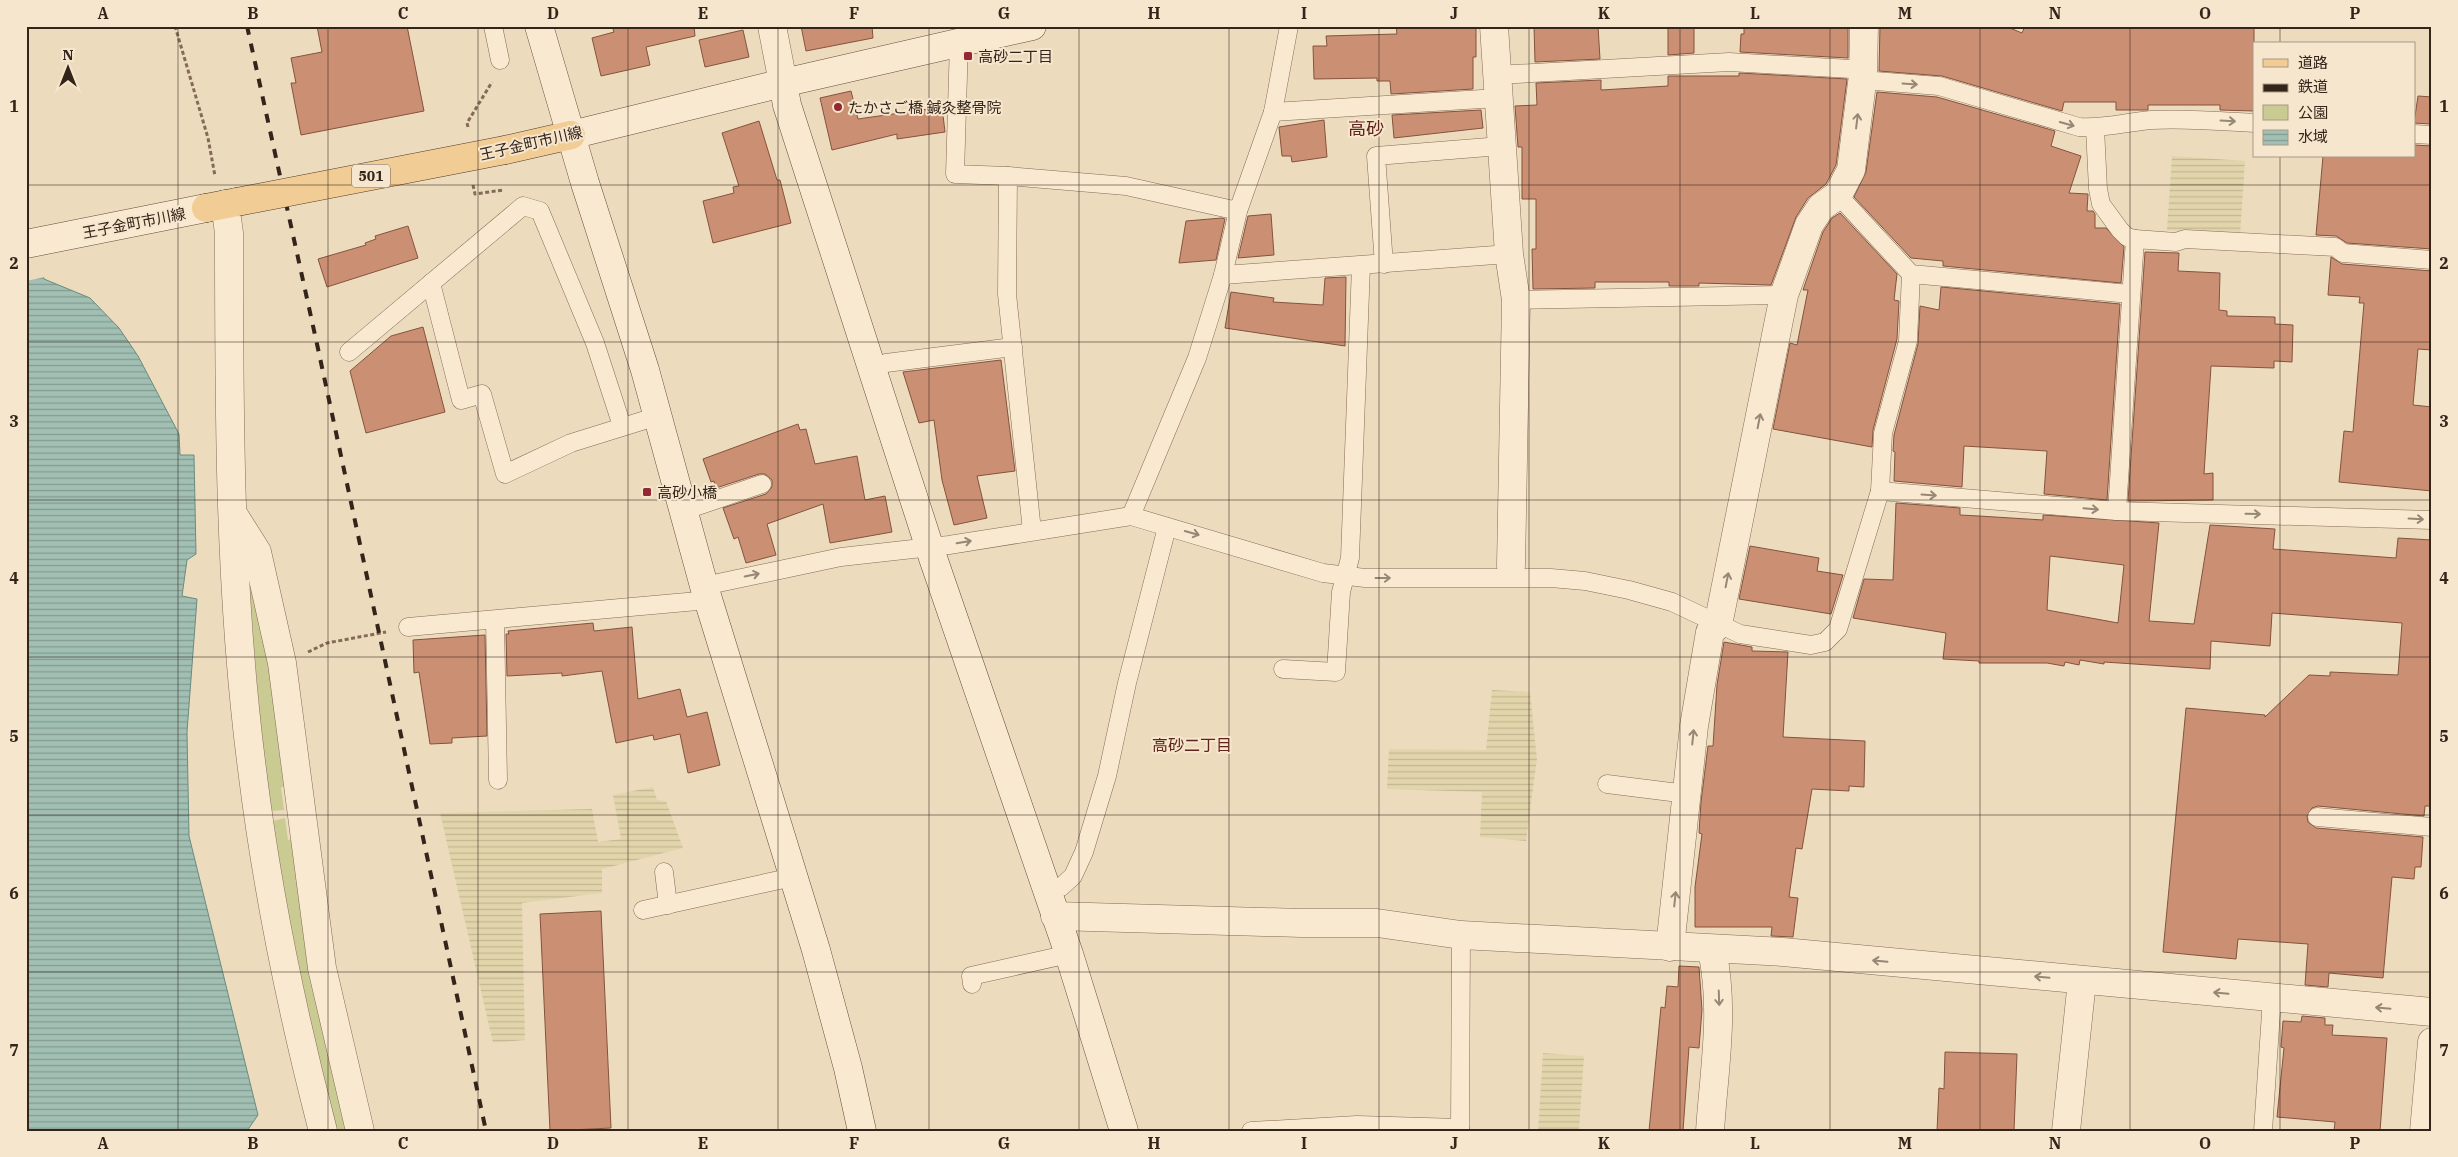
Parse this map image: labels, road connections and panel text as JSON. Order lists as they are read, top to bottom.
{
  "streets": {
    "main road": ["王子金町市川線", "501"]
  },
  "districts": ["高砂", "高砂二丁目"],
  "places": {
    "transit": ["高砂二丁目", "高砂小橋"],
    "other": ["たかさご橋 鍼灸整骨院"]
  },
  "legend": [
    "道路",
    "鉄道",
    "公園",
    "水域"
  ],
  "north": "top",
  "grid": {
    "columns": [
      "A",
      "B",
      "C",
      "D",
      "E",
      "F",
      "G",
      "H",
      "I",
      "J",
      "K",
      "L",
      "M",
      "N",
      "O",
      "P"
    ],
    "rows": [
      "1",
      "2",
      "3",
      "4",
      "5",
      "6",
      "7"
    ]
  }
}
